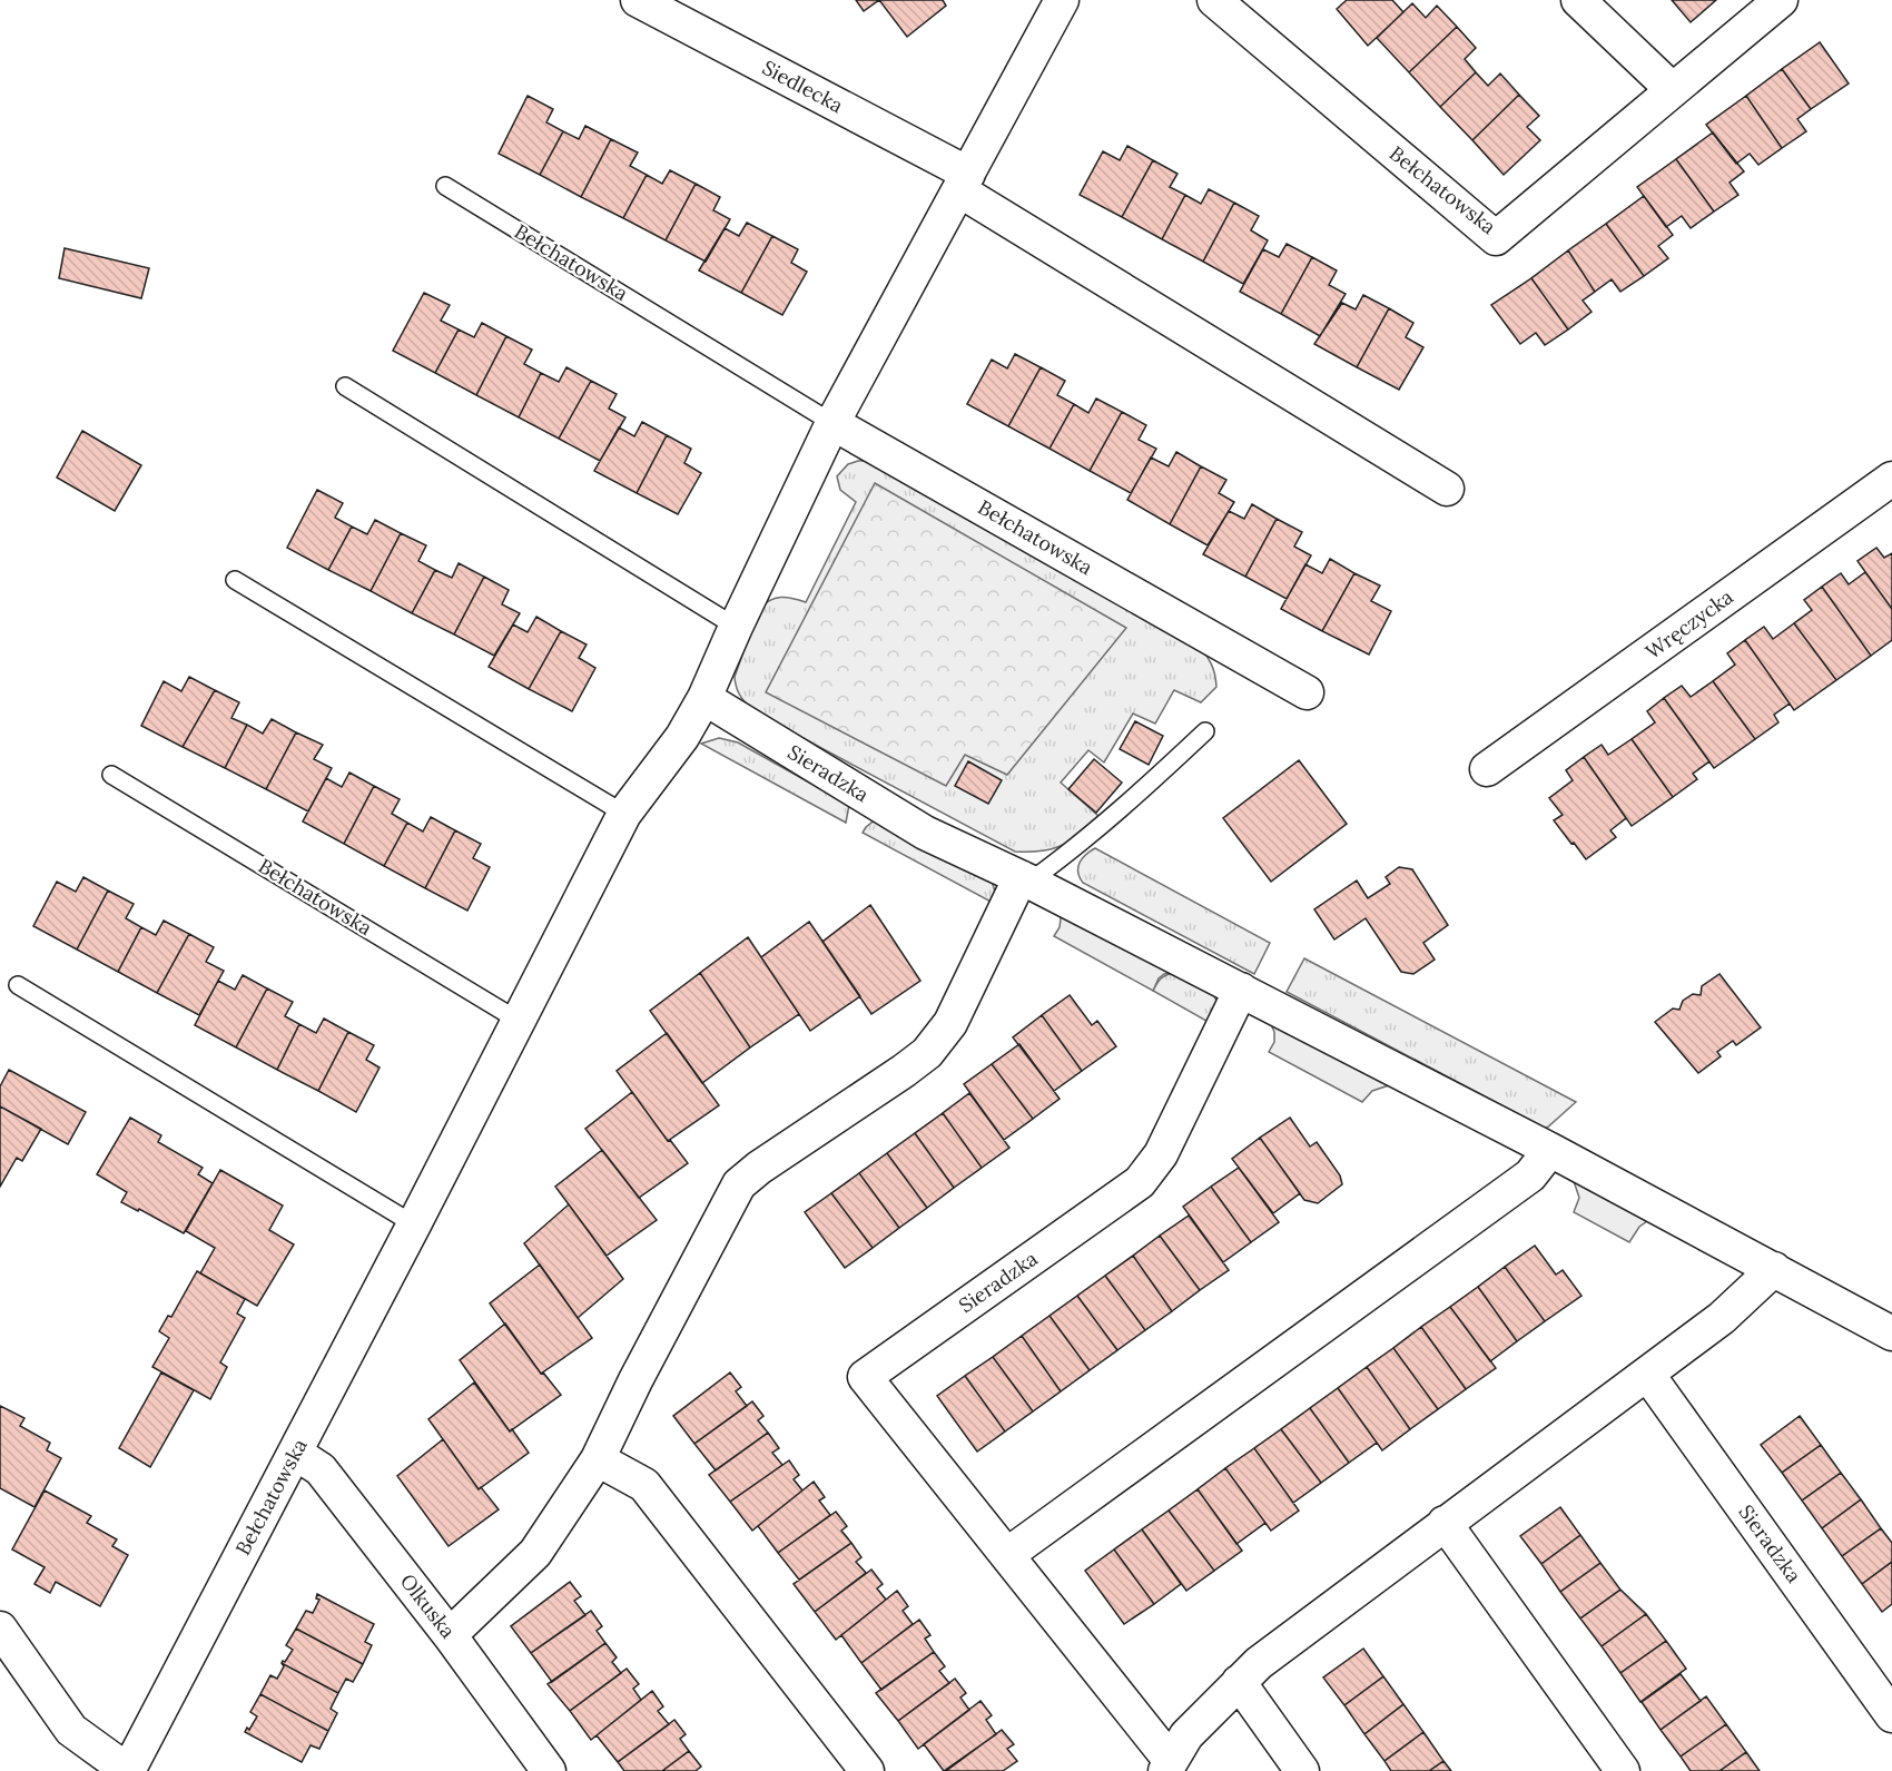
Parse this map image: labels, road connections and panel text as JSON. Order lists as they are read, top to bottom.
{
  "streets": {
    "street": [
      "Siedlecka",
      "Bełchatowska",
      "Wręczycka",
      "Sieradzka",
      "Olkuska"
    ]
  },
  "crossings": [
    ["Siedlecka", "Bełchatowska"],
    ["Bełchatowska", "Sieradzka"],
    ["Bełchatowska", "Olkuska"]
  ]
}
